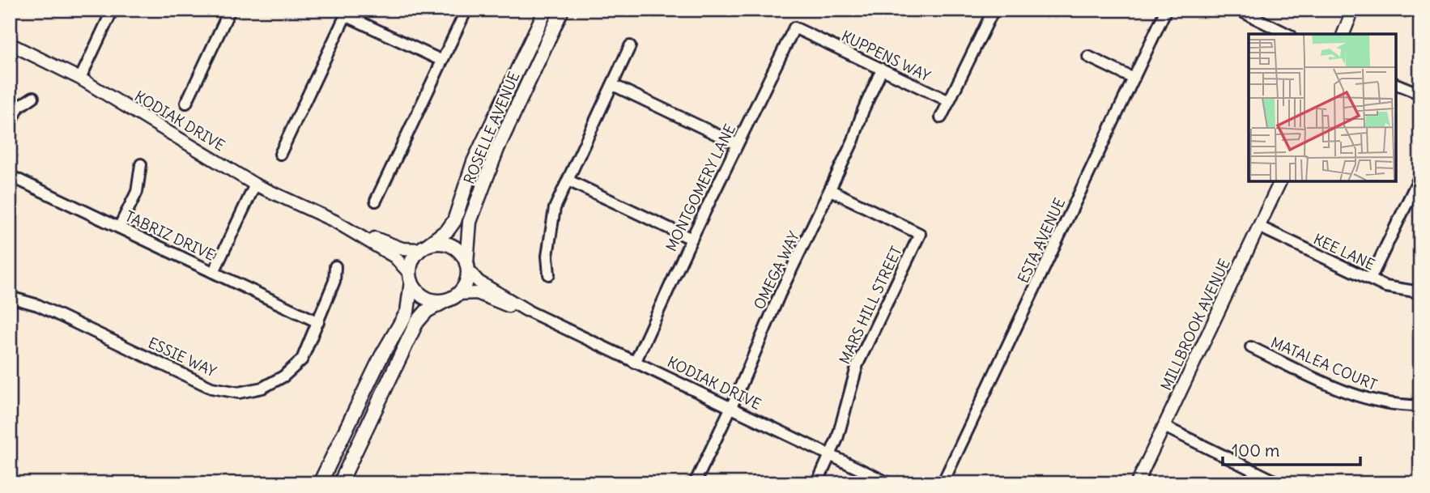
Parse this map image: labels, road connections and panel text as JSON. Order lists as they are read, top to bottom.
{
  "streets": {
    "main road": ["ROSELLE AVENUE"],
    "street": [
      "KUPPENS WAY",
      "KODIAK DRIVE",
      "MONTGOMERY LANE",
      "TABRIZ DRIVE",
      "ESTA AVENUE",
      "KEE LANE",
      "OMEGA WAY",
      "MARS HILL STREET",
      "MILLBROOK AVENUE",
      "ESSIE WAY",
      "MATALEA COURT"
    ]
  },
  "crossings": [
    ["KUPPENS WAY", "MONTGOMERY LANE"],
    ["KUPPENS WAY", "OMEGA WAY"],
    ["KODIAK DRIVE", "ROSELLE AVENUE"],
    ["KODIAK DRIVE", "MONTGOMERY LANE"],
    ["KODIAK DRIVE", "OMEGA WAY"],
    ["KODIAK DRIVE", "MARS HILL STREET"],
    ["TABRIZ DRIVE", "ESSIE WAY"],
    ["KEE LANE", "MILLBROOK AVENUE"],
    ["OMEGA WAY", "MARS HILL STREET"]
  ],
  "scale_bar": "100 m"
}
